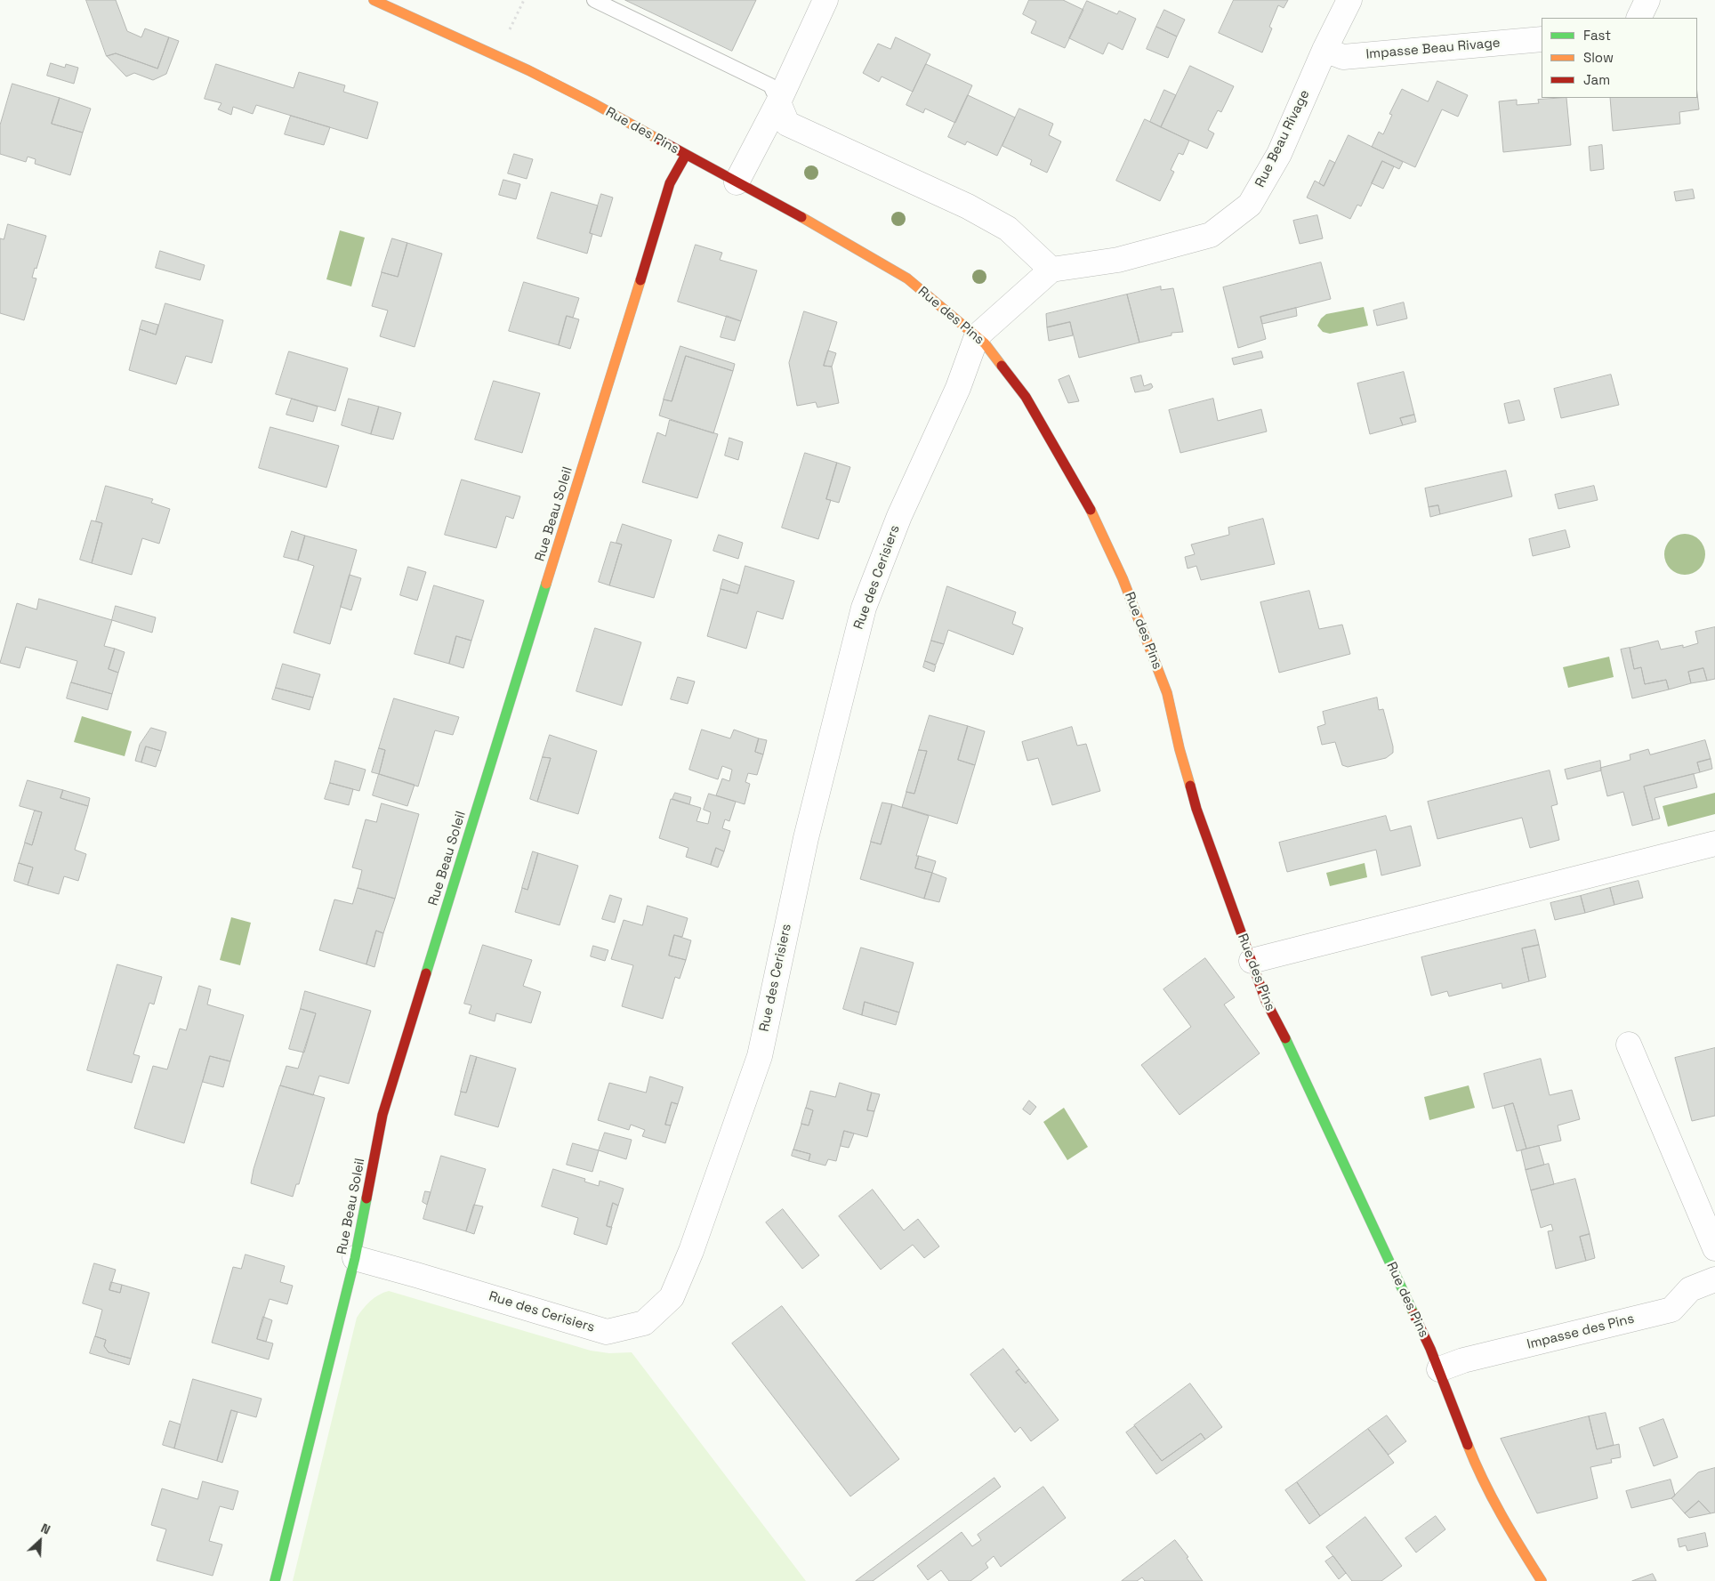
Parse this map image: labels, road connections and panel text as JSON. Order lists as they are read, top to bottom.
{
  "streets": {
    "street": [
      "Impasse Beau Rivage",
      "Rue des Pins",
      "Rue Beau Rivage",
      "Rue Beau Soleil",
      "Rue des Cerisiers",
      "Impasse des Pins"
    ]
  },
  "crossings": [
    ["Impasse Beau Rivage", "Rue Beau Rivage"],
    ["Rue des Pins", "Rue Beau Soleil"],
    ["Rue des Pins", "Rue des Cerisiers"],
    ["Rue des Pins", "Impasse des Pins"],
    ["Rue Beau Soleil", "Rue des Cerisiers"]
  ],
  "legend": ["Fast", "Slow", "Jam"],
  "north": "top right"
}
